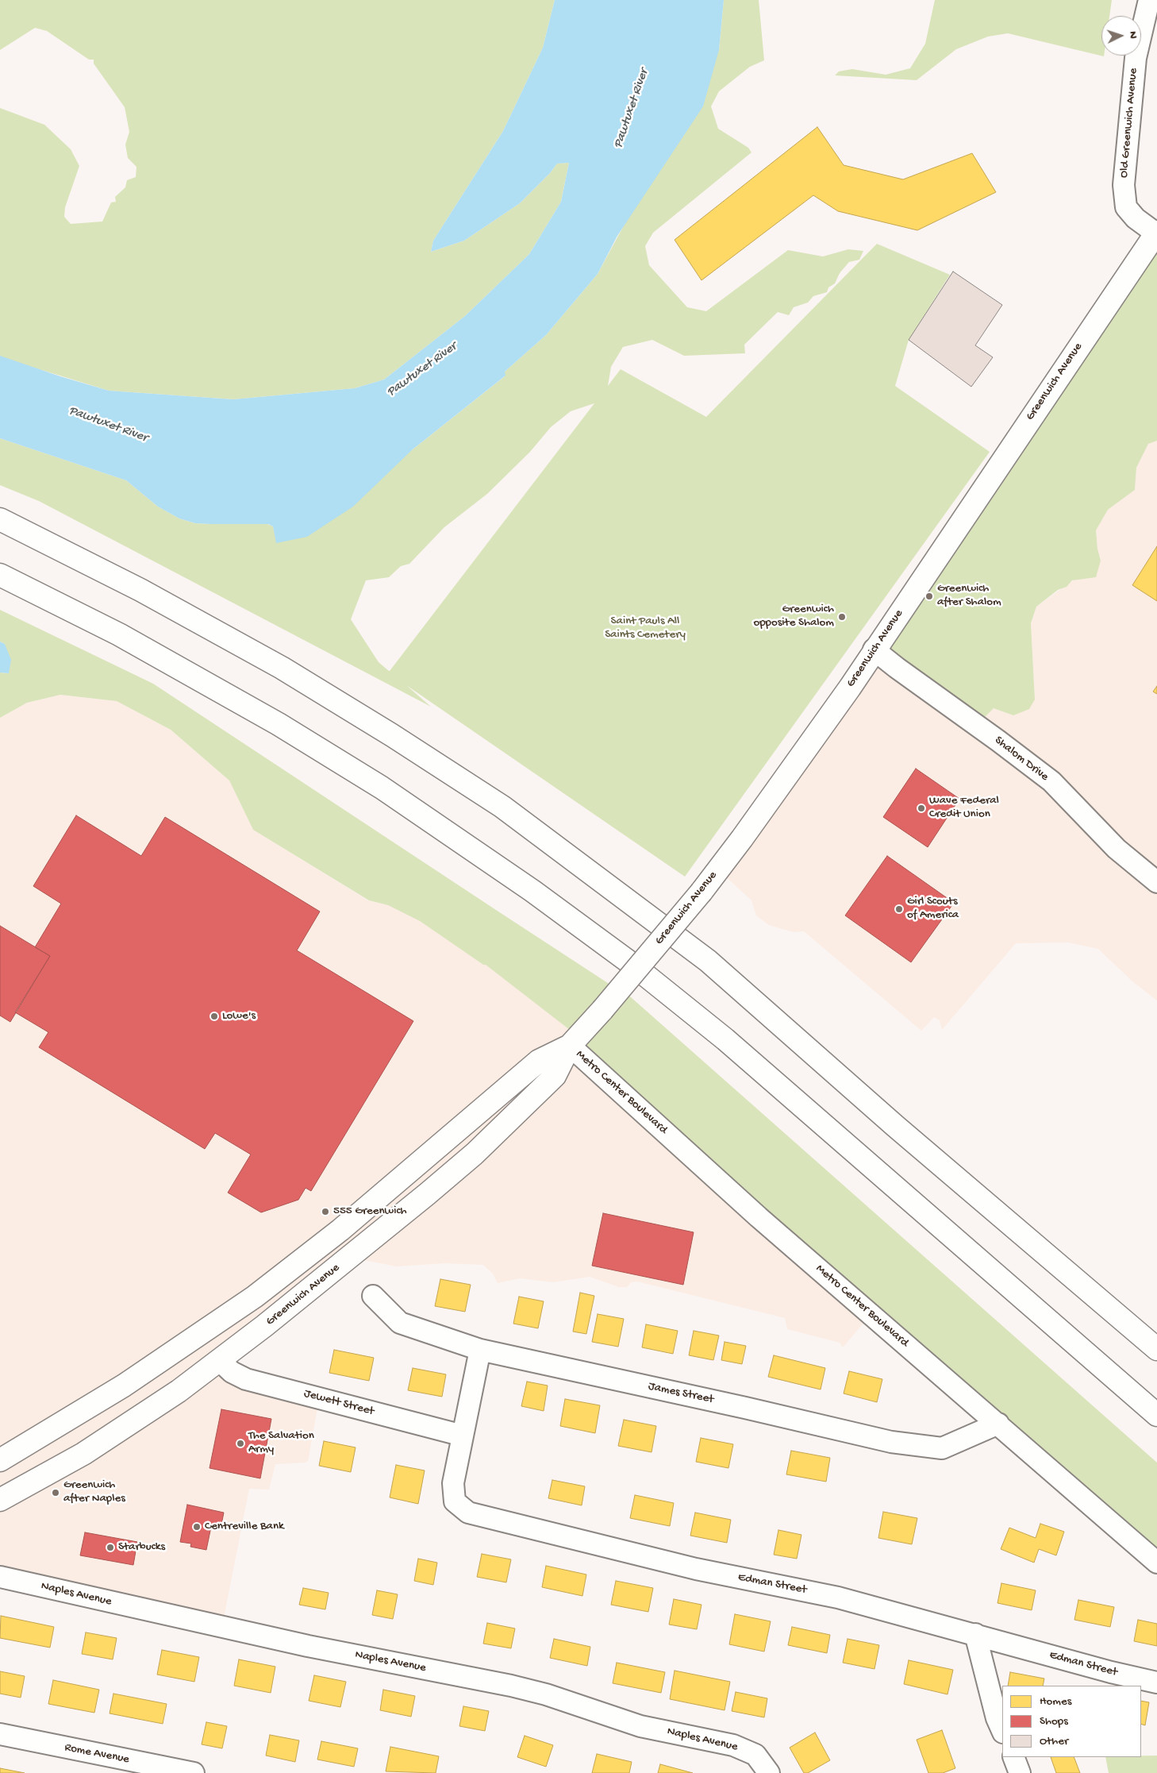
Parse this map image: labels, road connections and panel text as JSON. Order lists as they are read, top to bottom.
{
  "streets": {
    "main road": ["Greenwich Avenue"],
    "street": [
      "Old Greenwich Avenue",
      "Shalom Drive",
      "Metro Center Boulevard",
      "James Street",
      "Jewett Street",
      "Edman Street",
      "Naples Avenue",
      "Rome Avenue"
    ]
  },
  "crossings": [
    ["Old Greenwich Avenue", "Greenwich Avenue"],
    ["Greenwich Avenue", "Shalom Drive"],
    ["Greenwich Avenue", "Metro Center Boulevard"],
    ["Greenwich Avenue", "Jewett Street"],
    ["Metro Center Boulevard", "James Street"],
    ["James Street", "Edman Street"],
    ["Jewett Street", "Edman Street"]
  ],
  "water": ["Pawtuxet River"],
  "parks": ["Saint Pauls All Saints Cemetery"],
  "places": [
    "Greenwich after Shalom",
    "Greenwich opposite Shalom",
    "Wave Federal Credit Union",
    "Girl Scouts of America",
    "Lowe's",
    "555 Greenwich",
    "The Salvation Army",
    "Greenwich after Naples",
    "Centreville Bank",
    "Starbucks"
  ],
  "legend": ["Homes", "Shops", "Other"],
  "north": "right"
}
